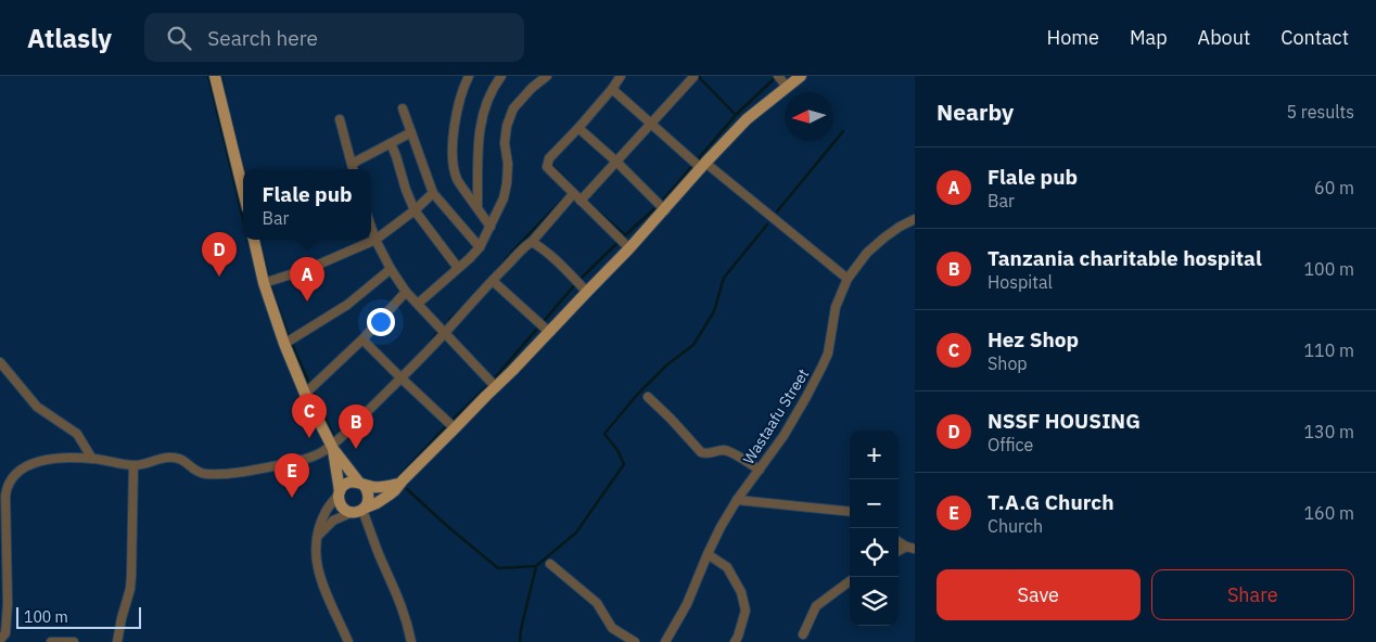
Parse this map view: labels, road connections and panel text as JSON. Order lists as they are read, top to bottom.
{
  "streets": {
    "street": ["Wastaafu Street"]
  },
  "scale_bar": "100 m",
  "north": "left",
  "page": {
    "header": "Atlasly",
    "search": "Search here",
    "nav": [
      "Home",
      "Map",
      "About",
      "Contact"
    ],
    "heading": ["Nearby", "5 results"],
    "list": [
      {
        "mark": "A",
        "name": "Flale pub",
        "note": "Bar",
        "value": "60 m"
      },
      {
        "mark": "B",
        "name": "Tanzania charitable hospital",
        "note": "Hospital",
        "value": "100 m"
      },
      {
        "mark": "C",
        "name": "Hez Shop",
        "note": "Shop",
        "value": "110 m"
      },
      {
        "mark": "D",
        "name": "NSSF HOUSING",
        "note": "Office",
        "value": "130 m"
      },
      {
        "mark": "E",
        "name": "T.A.G Church",
        "note": "Church",
        "value": "160 m"
      }
    ],
    "popup": ["Flale pub", "Bar"],
    "pins": [
      "D",
      "A",
      "C",
      "B",
      "E"
    ],
    "map_buttons": ["+", "−"],
    "buttons": ["Save", "Share"],
    "scale": "100 m"
  }
}
